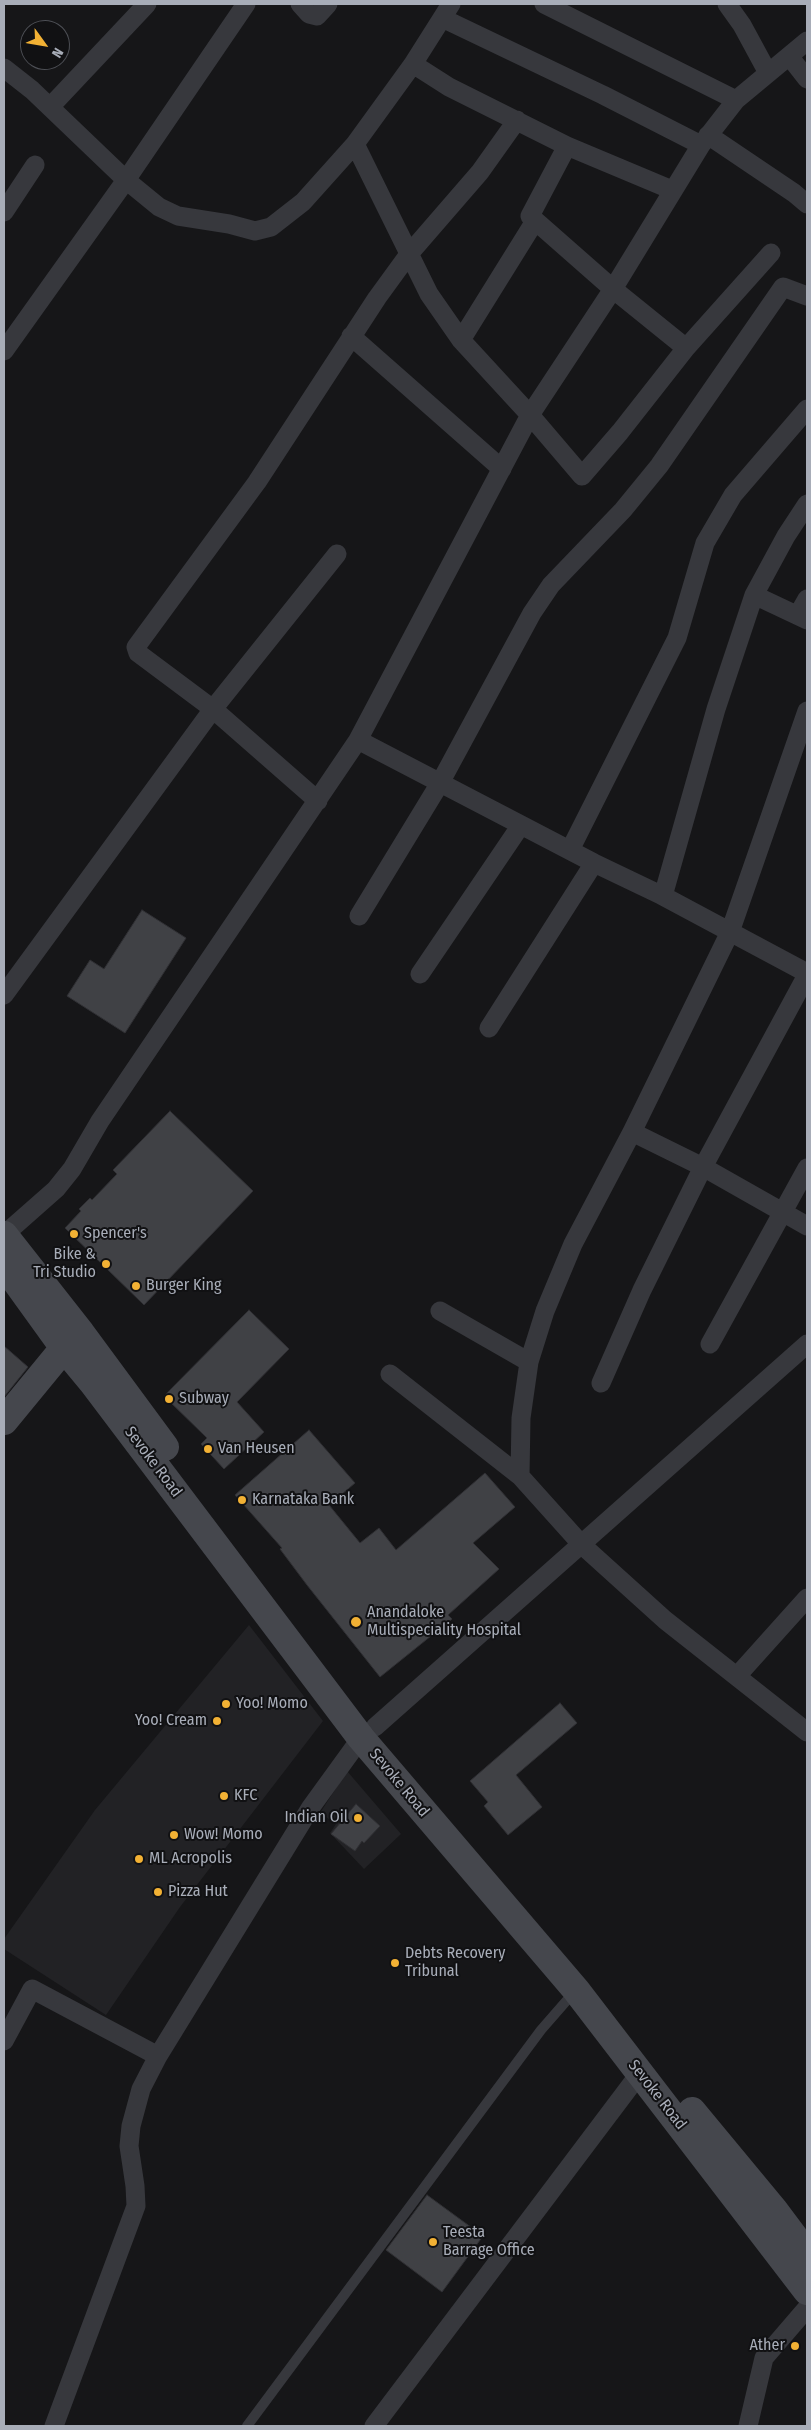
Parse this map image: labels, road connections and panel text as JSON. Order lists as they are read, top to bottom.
{
  "streets": {
    "main road": ["Sevoke Road"]
  },
  "places": [
    "Spencer's",
    "Bike & Tri Studio",
    "Burger King",
    "Subway",
    "Van Heusen",
    "Karnataka Bank",
    "Anandaloke Multispeciality Hospital",
    "Yoo! Momo",
    "Yoo! Cream",
    "KFC",
    "Indian Oil",
    "Wow! Momo",
    "ML Acropolis",
    "Pizza Hut",
    "Debts Recovery Tribunal",
    "Teesta Barrage Office",
    "Ather"
  ],
  "north": "bottom right"
}
